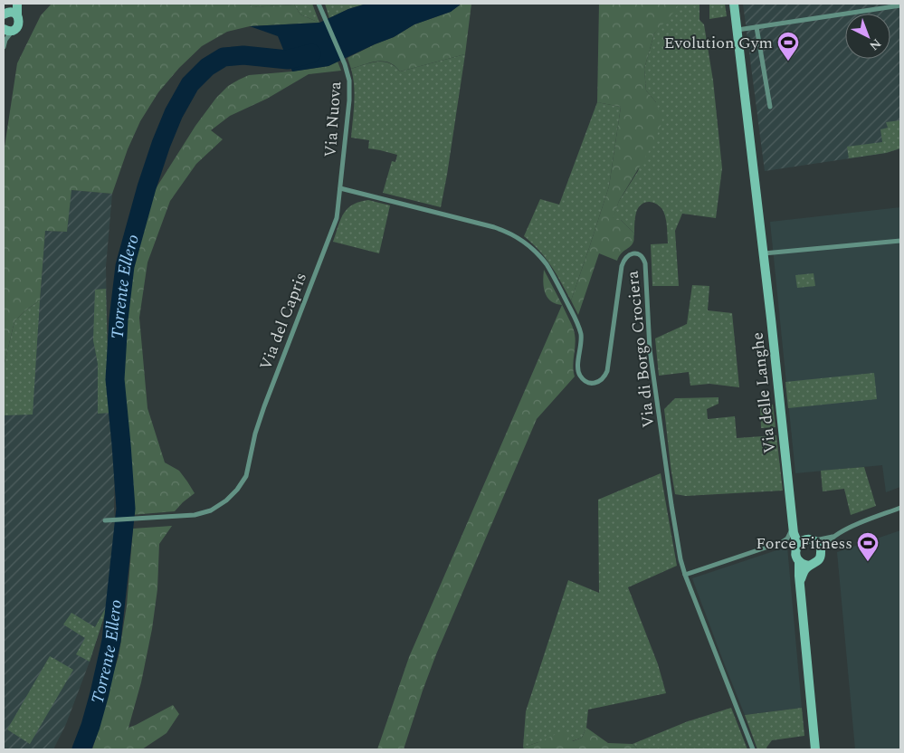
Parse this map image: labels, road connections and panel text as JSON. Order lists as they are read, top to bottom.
{
  "streets": {
    "main road": ["Via delle Langhe"],
    "street": ["Via Nuova", "Via del Capris", "Via di Borgo Crociera"]
  },
  "crossings": [
    ["Via Nuova", "Via del Capris"],
    ["Via Nuova", "Via di Borgo Crociera"],
    ["Via del Capris", "Via di Borgo Crociera"]
  ],
  "water": ["Torrente Ellero"],
  "places": {
    "sports": ["Evolution Gym", "Force Fitness"]
  },
  "north": "bottom right"
}
